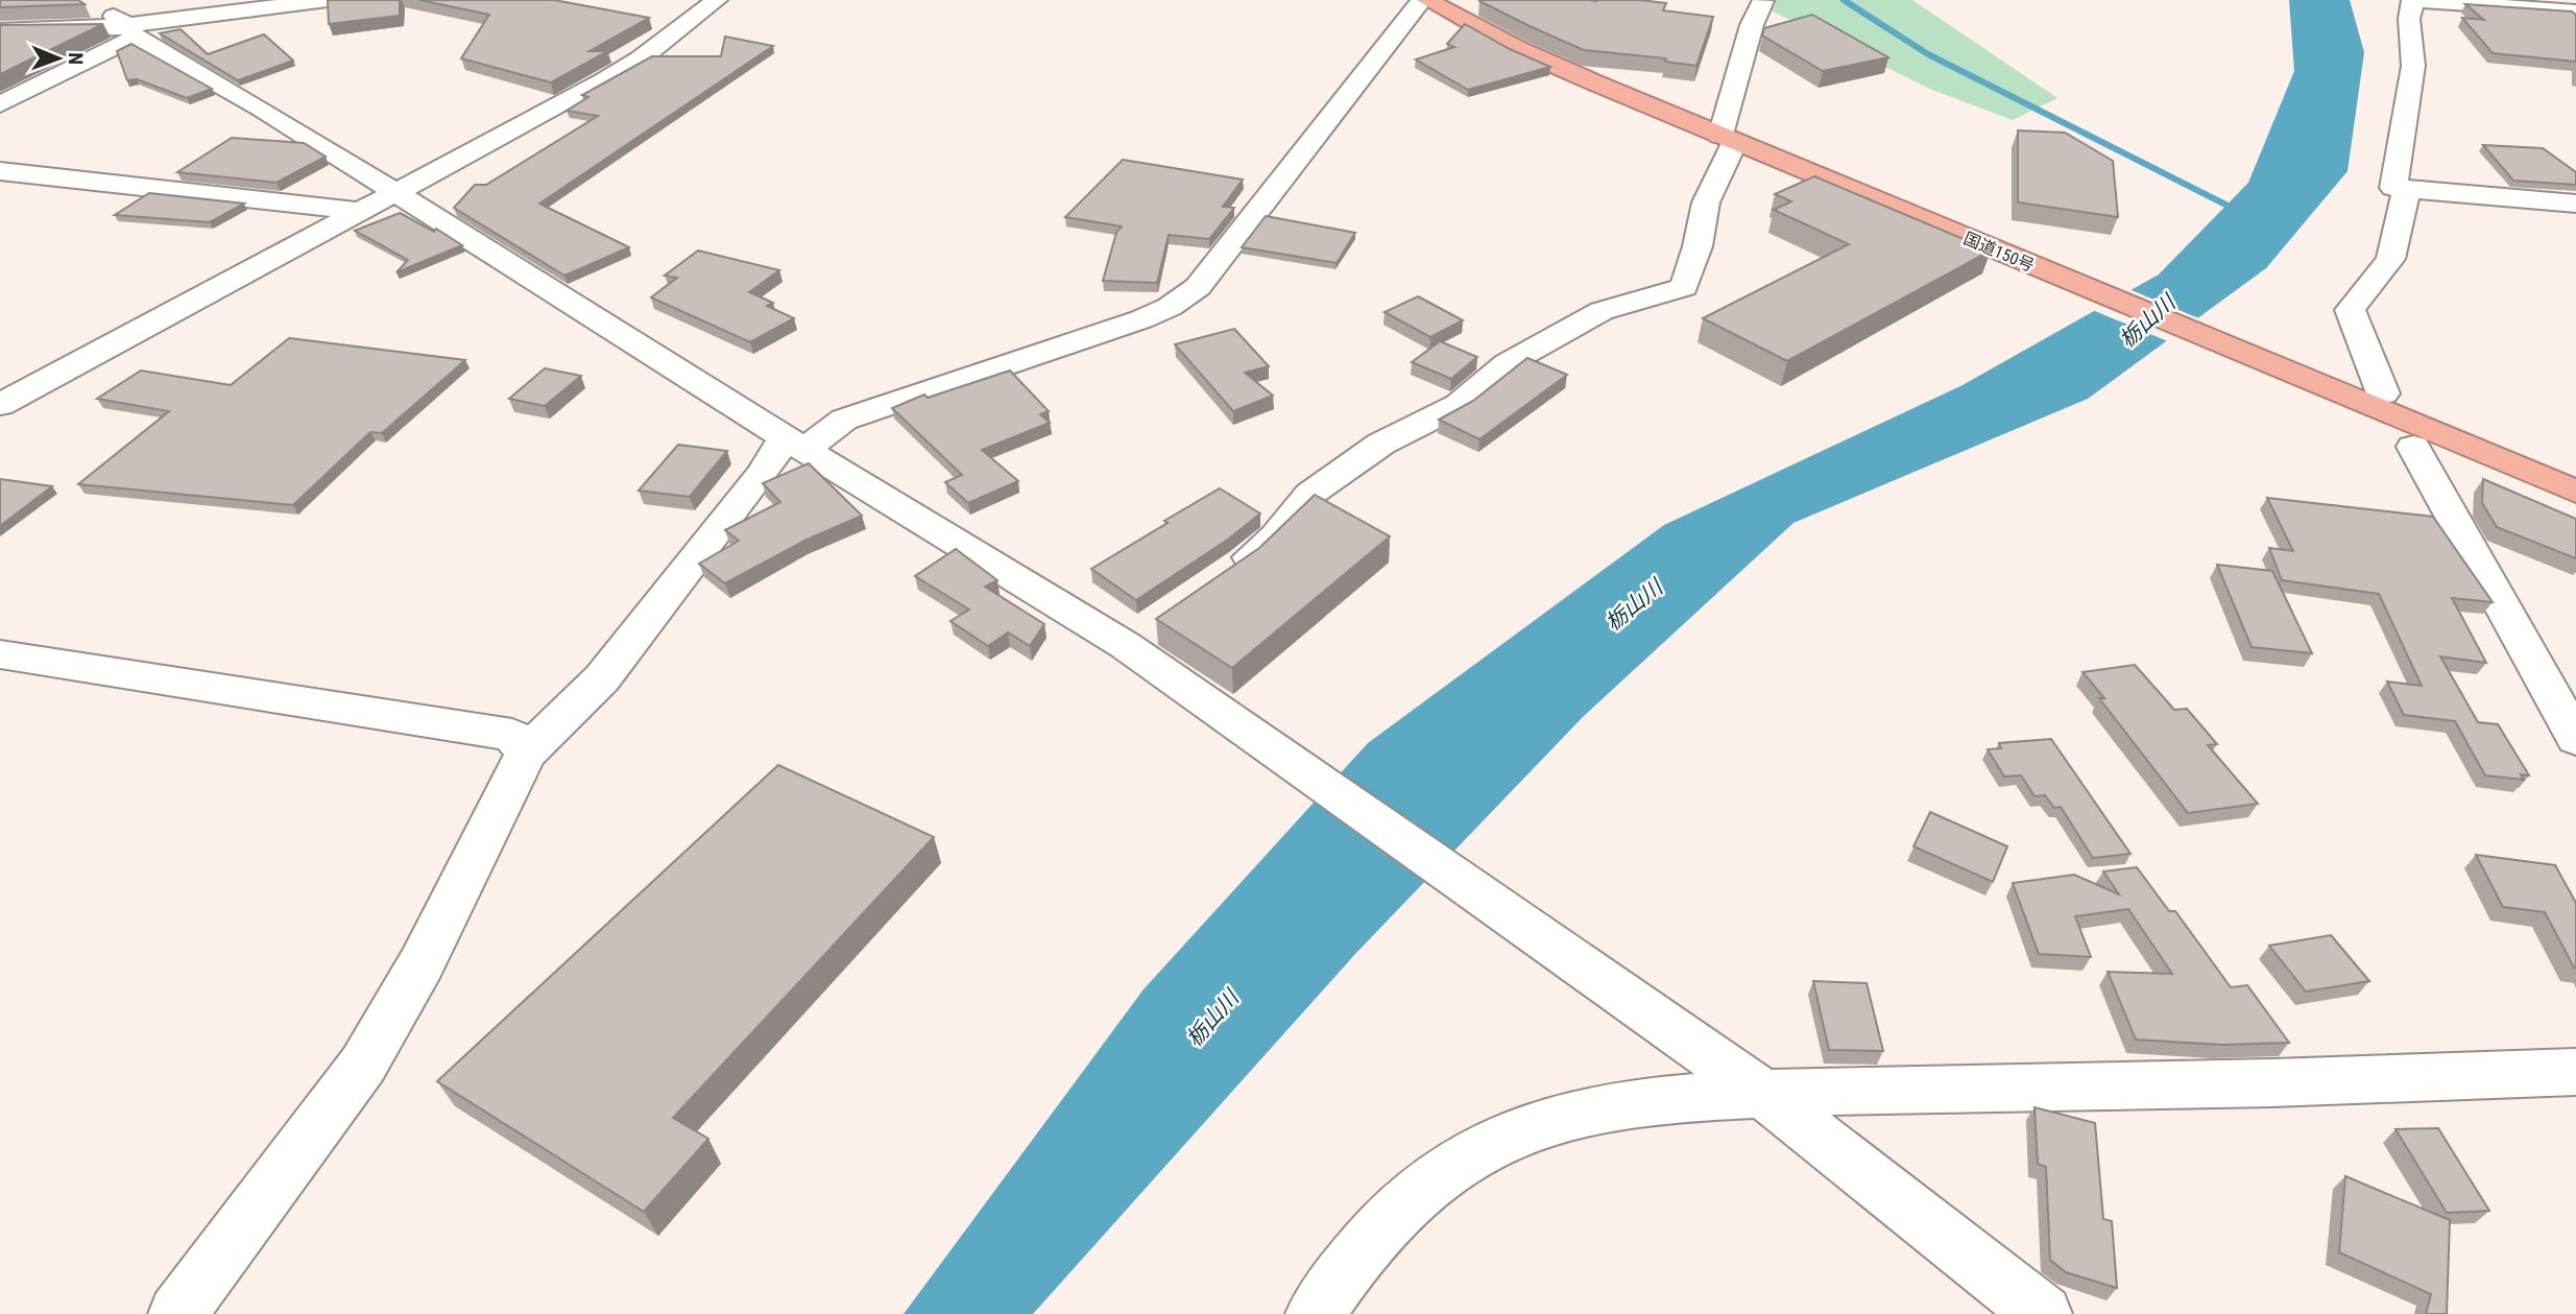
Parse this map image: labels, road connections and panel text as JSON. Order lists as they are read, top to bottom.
{
  "streets": {
    "highway": ["国道150号"]
  },
  "water": ["栃山川"],
  "north": "right"
}
